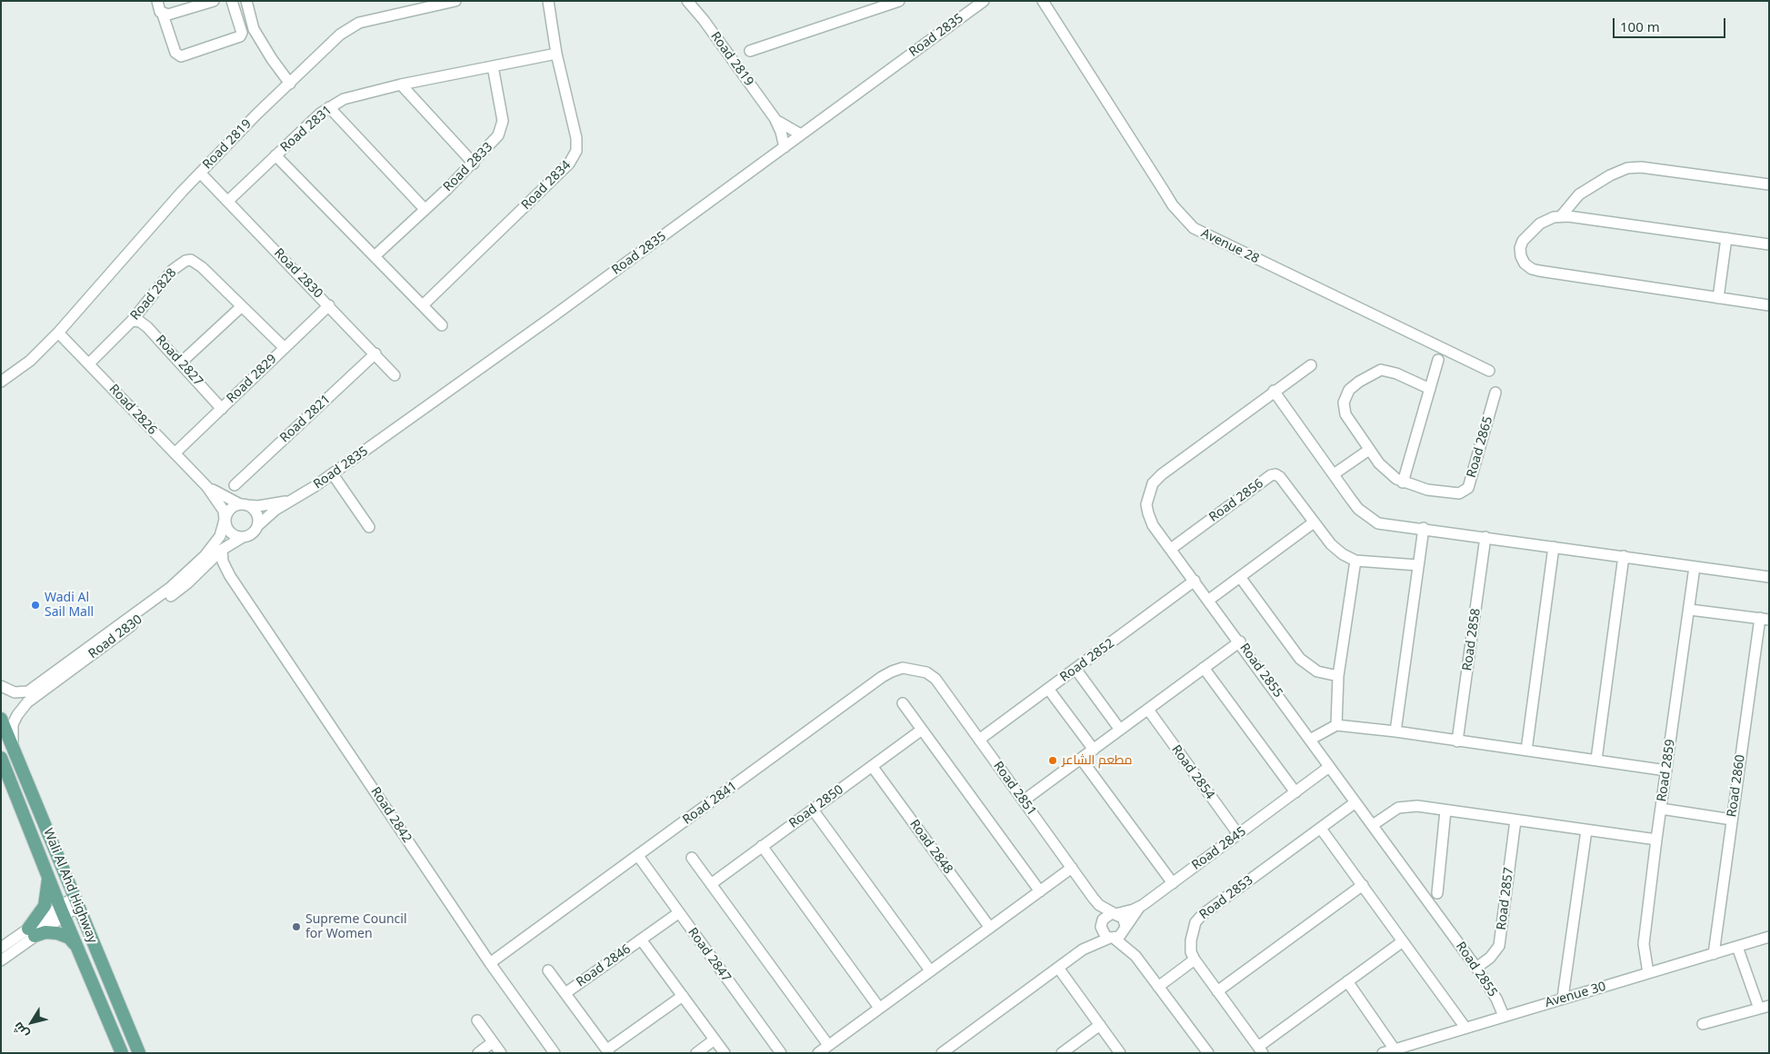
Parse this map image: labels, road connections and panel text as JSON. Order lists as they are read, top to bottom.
{
  "streets": {
    "main road": ["Wali Al Ahd Highway"],
    "street": [
      "Road 2835",
      "Road 2819",
      "Road 2831",
      "Road 2833",
      "Road 2834",
      "Avenue 28",
      "Road 2830",
      "Road 2828",
      "Road 2827",
      "Road 2829",
      "Road 2826",
      "Road 2821",
      "Road 2865",
      "Road 2856",
      "Road 2858",
      "Road 2852",
      "Road 2855",
      "Road 2859",
      "Road 2854",
      "Road 2860",
      "Road 2851",
      "Road 2841",
      "Road 2850",
      "Road 2842",
      "Road 2848",
      "Road 2845",
      "Road 2853",
      "Road 2857",
      "Road 2847",
      "Road 2846",
      "Avenue 30"
    ]
  },
  "crossings": [
    ["Road 2835", "Road 2819"],
    ["Road 2835", "Road 2830"],
    ["Road 2835", "Road 2826"],
    ["Road 2819", "Road 2830"],
    ["Road 2819", "Road 2826"],
    ["Road 2831", "Road 2833"],
    ["Road 2831", "Road 2834"],
    ["Road 2831", "Road 2830"],
    ["Road 2830", "Road 2829"],
    ["Road 2830", "Road 2826"],
    ["Road 2830", "Road 2821"],
    ["Road 2830", "Road 2842"],
    ["Road 2830", "Wali Al Ahd Highway"],
    ["Road 2828", "Road 2827"],
    ["Road 2828", "Road 2829"],
    ["Road 2828", "Road 2826"],
    ["Road 2827", "Road 2829"],
    ["Road 2829", "Road 2826"],
    ["Road 2856", "Road 2855"],
    ["Road 2852", "Road 2855"],
    ["Road 2852", "Road 2851"],
    ["Road 2855", "Road 2845"],
    ["Road 2855", "Road 2853"],
    ["Road 2855", "Road 2857"],
    ["Road 2855", "Avenue 30"],
    ["Road 2859", "Avenue 30"],
    ["Road 2854", "Road 2845"],
    ["Road 2860", "Avenue 30"],
    ["Road 2851", "Road 2841"],
    ["Road 2851", "Road 2845"],
    ["Road 2841", "Road 2842"],
    ["Road 2841", "Road 2847"],
    ["Road 2850", "Road 2848"],
    ["Road 2847", "Road 2846"]
  ],
  "places": ["Wadi Al Sail Mall", "مطعم الشاعر", "Supreme Council for Women"],
  "scale_bar": "100 m",
  "north": "bottom left"
}
